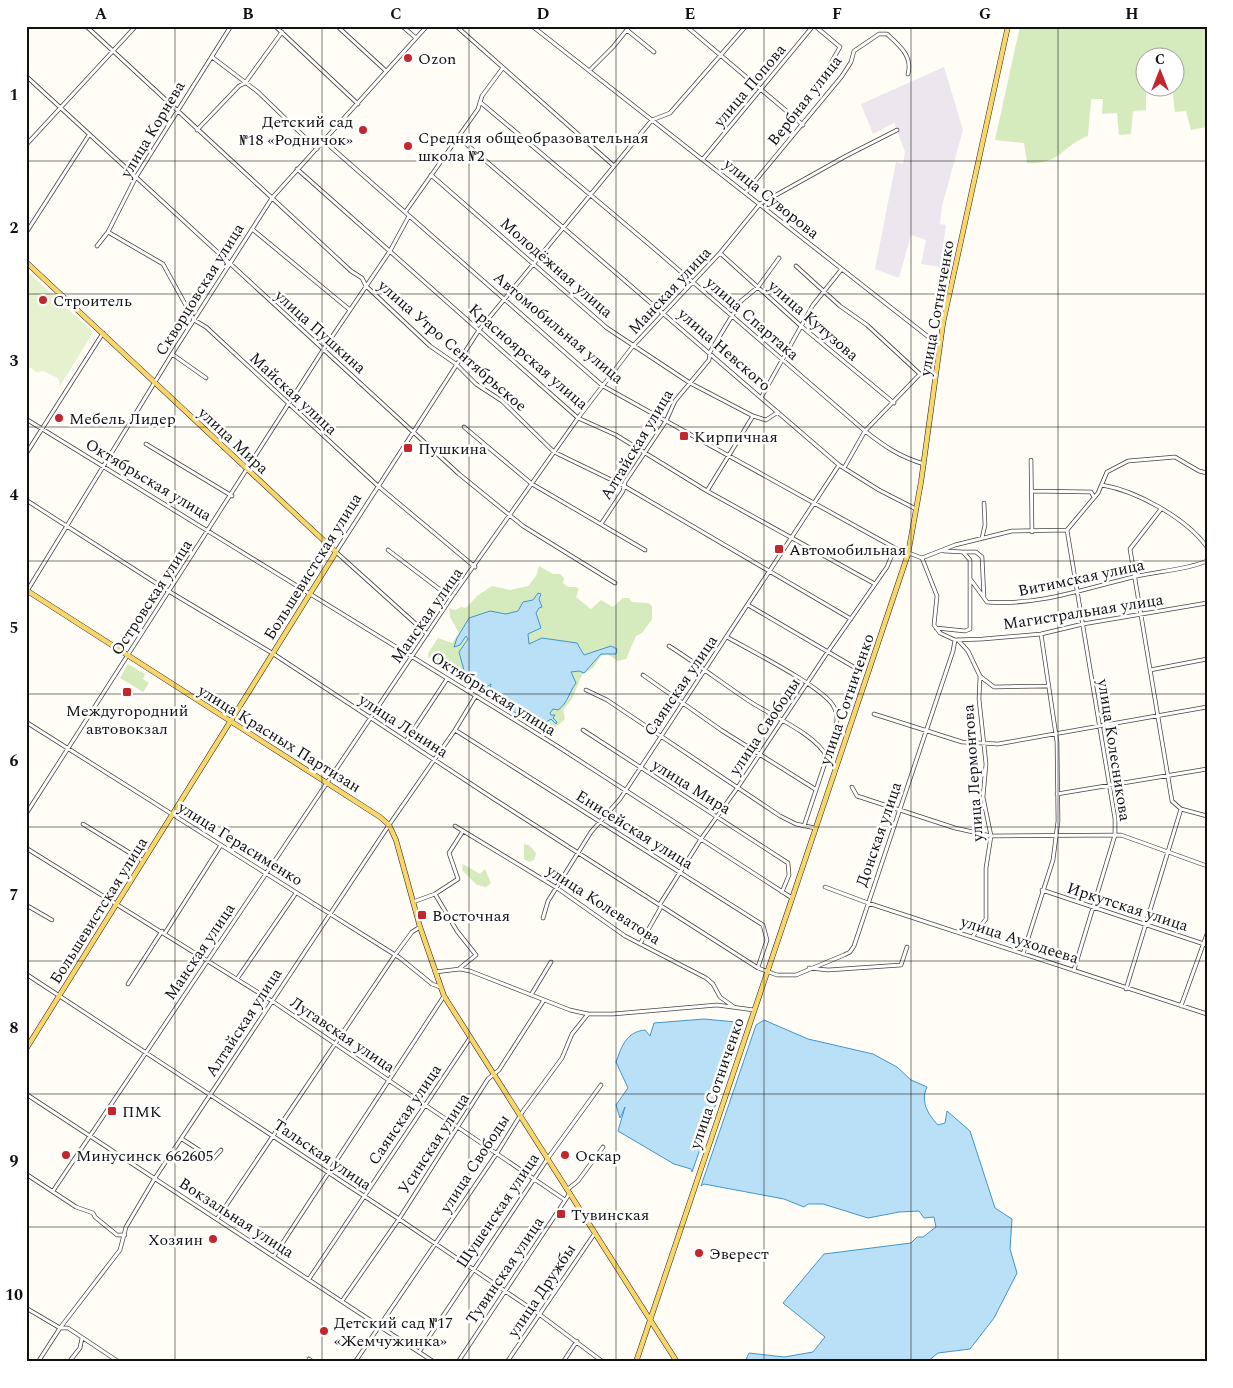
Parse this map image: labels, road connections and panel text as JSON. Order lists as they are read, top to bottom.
{
  "streets": {
    "main road": [
      "улица Сотниченко",
      "улица Мира",
      "Большевистская улица",
      "улица Красных Партизан"
    ],
    "street": [
      "улица Попова",
      "Вербная улица",
      "улица Корнева",
      "улица Суворова",
      "Молодёжная улица",
      "Скворцовская улица",
      "Манская улица",
      "улица Спартака",
      "улица Кутузова",
      "Автомобильная улица",
      "улица Пушкина",
      "улица Утро Сентябрьское",
      "улица Невского",
      "Красноярская улица",
      "Майская улица",
      "Алтайская улица",
      "Октябрьская улица",
      "Витимская улица",
      "Островская улица",
      "Магистральная улица",
      "Саянская улица",
      "улица Ленина",
      "улица Свободы",
      "улица Колесникова",
      "улица Лермонтова",
      "Енисейская улица",
      "Донская улица",
      "улица Герасименко",
      "улица Колеватова",
      "Иркутская улица",
      "улица Ауходеева",
      "Лугавская улица",
      "Усинская улица",
      "Тальская улица",
      "Шушенская улица",
      "Вокзальная улица",
      "Тувинская улица",
      "улица Дружбы"
    ]
  },
  "crossings": [
    ["улица Попова", "улица Суворова"],
    ["Вербная улица", "улица Суворова"],
    ["улица Корнева", "улица Пушкина"],
    ["улица Корнева", "улица Утро Сентябрьское"],
    ["улица Корнева", "Майская улица"],
    ["улица Суворова", "Манская улица"],
    ["улица Суворова", "улица Сотниченко"],
    ["улица Суворова", "Большевистская улица"],
    ["Молодёжная улица", "Манская улица"],
    ["Молодёжная улица", "Алтайская улица"],
    ["Молодёжная улица", "Большевистская улица"],
    ["Скворцовская улица", "Автомобильная улица"],
    ["Скворцовская улица", "улица Пушкина"],
    ["Скворцовская улица", "улица Утро Сентябрьское"],
    ["Скворцовская улица", "Красноярская улица"],
    ["Скворцовская улица", "Майская улица"],
    ["Скворцовская улица", "улица Мира"],
    ["Скворцовская улица", "Октябрьская улица"],
    ["Скворцовская улица", "улица Ленина"],
    ["Скворцовская улица", "улица Красных Партизан"],
    ["Манская улица", "улица Спартака"],
    ["Манская улица", "улица Кутузова"],
    ["Манская улица", "Автомобильная улица"],
    ["Манская улица", "улица Пушкина"],
    ["Манская улица", "улица Утро Сентябрьское"],
    ["Манская улица", "улица Невского"],
    ["Манская улица", "Красноярская улица"],
    ["Манская улица", "Майская улица"],
    ["Манская улица", "улица Мира"],
    ["Манская улица", "Октябрьская улица"],
    ["Манская улица", "улица Ленина"],
    ["Манская улица", "улица Красных Партизан"],
    ["Манская улица", "улица Герасименко"],
    ["Манская улица", "Лугавская улица"],
    ["Манская улица", "Тальская улица"],
    ["Манская улица", "Вокзальная улица"],
    ["улица Сотниченко", "улица Спартака"],
    ["улица Сотниченко", "Автомобильная улица"],
    ["улица Сотниченко", "улица Невского"],
    ["улица Сотниченко", "Октябрьская улица"],
    ["улица Сотниченко", "улица Ленина"],
    ["улица Сотниченко", "Донская улица"],
    ["улица Спартака", "Алтайская улица"],
    ["улица Спартака", "Большевистская улица"],
    ["улица Кутузова", "Алтайская улица"],
    ["Автомобильная улица", "Алтайская улица"],
    ["Автомобильная улица", "Большевистская улица"],
    ["Автомобильная улица", "Островская улица"],
    ["Автомобильная улица", "Саянская улица"],
    ["Автомобильная улица", "улица Свободы"],
    ["улица Пушкина", "Большевистская улица"],
    ["улица Пушкина", "Островская улица"],
    ["улица Утро Сентябрьское", "Алтайская улица"],
    ["улица Утро Сентябрьское", "Большевистская улица"],
    ["улица Утро Сентябрьское", "Островская улица"],
    ["улица Утро Сентябрьское", "Саянская улица"],
    ["улица Утро Сентябрьское", "улица Свободы"],
    ["улица Невского", "Алтайская улица"],
    ["улица Невского", "Большевистская улица"],
    ["улица Невского", "Саянская улица"],
    ["Красноярская улица", "Алтайская улица"],
    ["Красноярская улица", "Большевистская улица"],
    ["Красноярская улица", "Островская улица"],
    ["Красноярская улица", "Саянская улица"],
    ["Красноярская улица", "улица Свободы"],
    ["Майская улица", "Большевистская улица"],
    ["Майская улица", "Островская улица"],
    ["улица Мира", "Октябрьская улица"],
    ["улица Мира", "Большевистская улица"],
    ["улица Мира", "Островская улица"],
    ["улица Мира", "Саянская улица"],
    ["улица Мира", "улица Свободы"],
    ["Алтайская улица", "Октябрьская улица"],
    ["Алтайская улица", "улица Ленина"],
    ["Алтайская улица", "улица Красных Партизан"],
    ["Алтайская улица", "Енисейская улица"],
    ["Алтайская улица", "улица Герасименко"],
    ["Алтайская улица", "Лугавская улица"],
    ["Алтайская улица", "Тальская улица"],
    ["Алтайская улица", "Вокзальная улица"],
    ["Октябрьская улица", "Большевистская улица"],
    ["Октябрьская улица", "Островская улица"],
    ["Октябрьская улица", "Саянская улица"],
    ["Октябрьская улица", "улица Свободы"],
    ["Большевистская улица", "улица Ленина"],
    ["Большевистская улица", "улица Красных Партизан"],
    ["Большевистская улица", "улица Герасименко"],
    ["Большевистская улица", "Лугавская улица"],
    ["Большевистская улица", "Тальская улица"],
    ["Витимская улица", "улица Колесникова"],
    ["Островская улица", "улица Ленина"],
    ["Островская улица", "улица Красных Партизан"],
    ["Островская улица", "улица Герасименко"],
    ["Магистральная улица", "улица Колесникова"],
    ["Магистральная улица", "улица Лермонтова"],
    ["Магистральная улица", "Донская улица"],
    ["Саянская улица", "улица Ленина"],
    ["Саянская улица", "Енисейская улица"],
    ["Саянская улица", "улица Колеватова"],
    ["Саянская улица", "Лугавская улица"],
    ["Саянская улица", "Тальская улица"],
    ["Саянская улица", "Вокзальная улица"],
    ["улица Ленина", "улица Свободы"],
    ["улица Ленина", "Енисейская улица"],
    ["улица Ленина", "Донская улица"],
    ["улица Свободы", "Енисейская улица"],
    ["улица Свободы", "улица Колеватова"],
    ["улица Свободы", "Лугавская улица"],
    ["улица Свободы", "Тальская улица"],
    ["улица Свободы", "Вокзальная улица"],
    ["улица Колесникова", "Иркутская улица"],
    ["улица Колесникова", "улица Ауходеева"],
    ["улица Лермонтова", "Донская улица"],
    ["улица Лермонтова", "улица Ауходеева"],
    ["Донская улица", "улица Ауходеева"],
    ["Лугавская улица", "Усинская улица"],
    ["Лугавская улица", "Шушенская улица"],
    ["Лугавская улица", "Тувинская улица"],
    ["Усинская улица", "Тальская улица"],
    ["Усинская улица", "Вокзальная улица"],
    ["Тальская улица", "Шушенская улица"],
    ["Тальская улица", "Тувинская улица"],
    ["Тальская улица", "улица Дружбы"],
    ["Шушенская улица", "Вокзальная улица"]
  ],
  "places": {
    "other": [
      "Ozon",
      "Детский сад №18 «Родничок»",
      "Средняя общеобразовательная школа №2",
      "Строитель",
      "Мебель Лидер",
      "Минусинск 662605",
      "Оскар",
      "Хозяин",
      "Эверест",
      "Детский сад №17 «Жемчужинка»"
    ],
    "transit": [
      "Кирпичная",
      "Пушкина",
      "Автомобильная",
      "Междугородний автовокзал",
      "Восточная",
      "ПМК",
      "Тувинская"
    ]
  },
  "north": "top",
  "grid": {
    "columns": [
      "A",
      "B",
      "C",
      "D",
      "E",
      "F",
      "G",
      "H"
    ],
    "rows": [
      "1",
      "2",
      "3",
      "4",
      "5",
      "6",
      "7",
      "8",
      "9",
      "10"
    ]
  }
}
